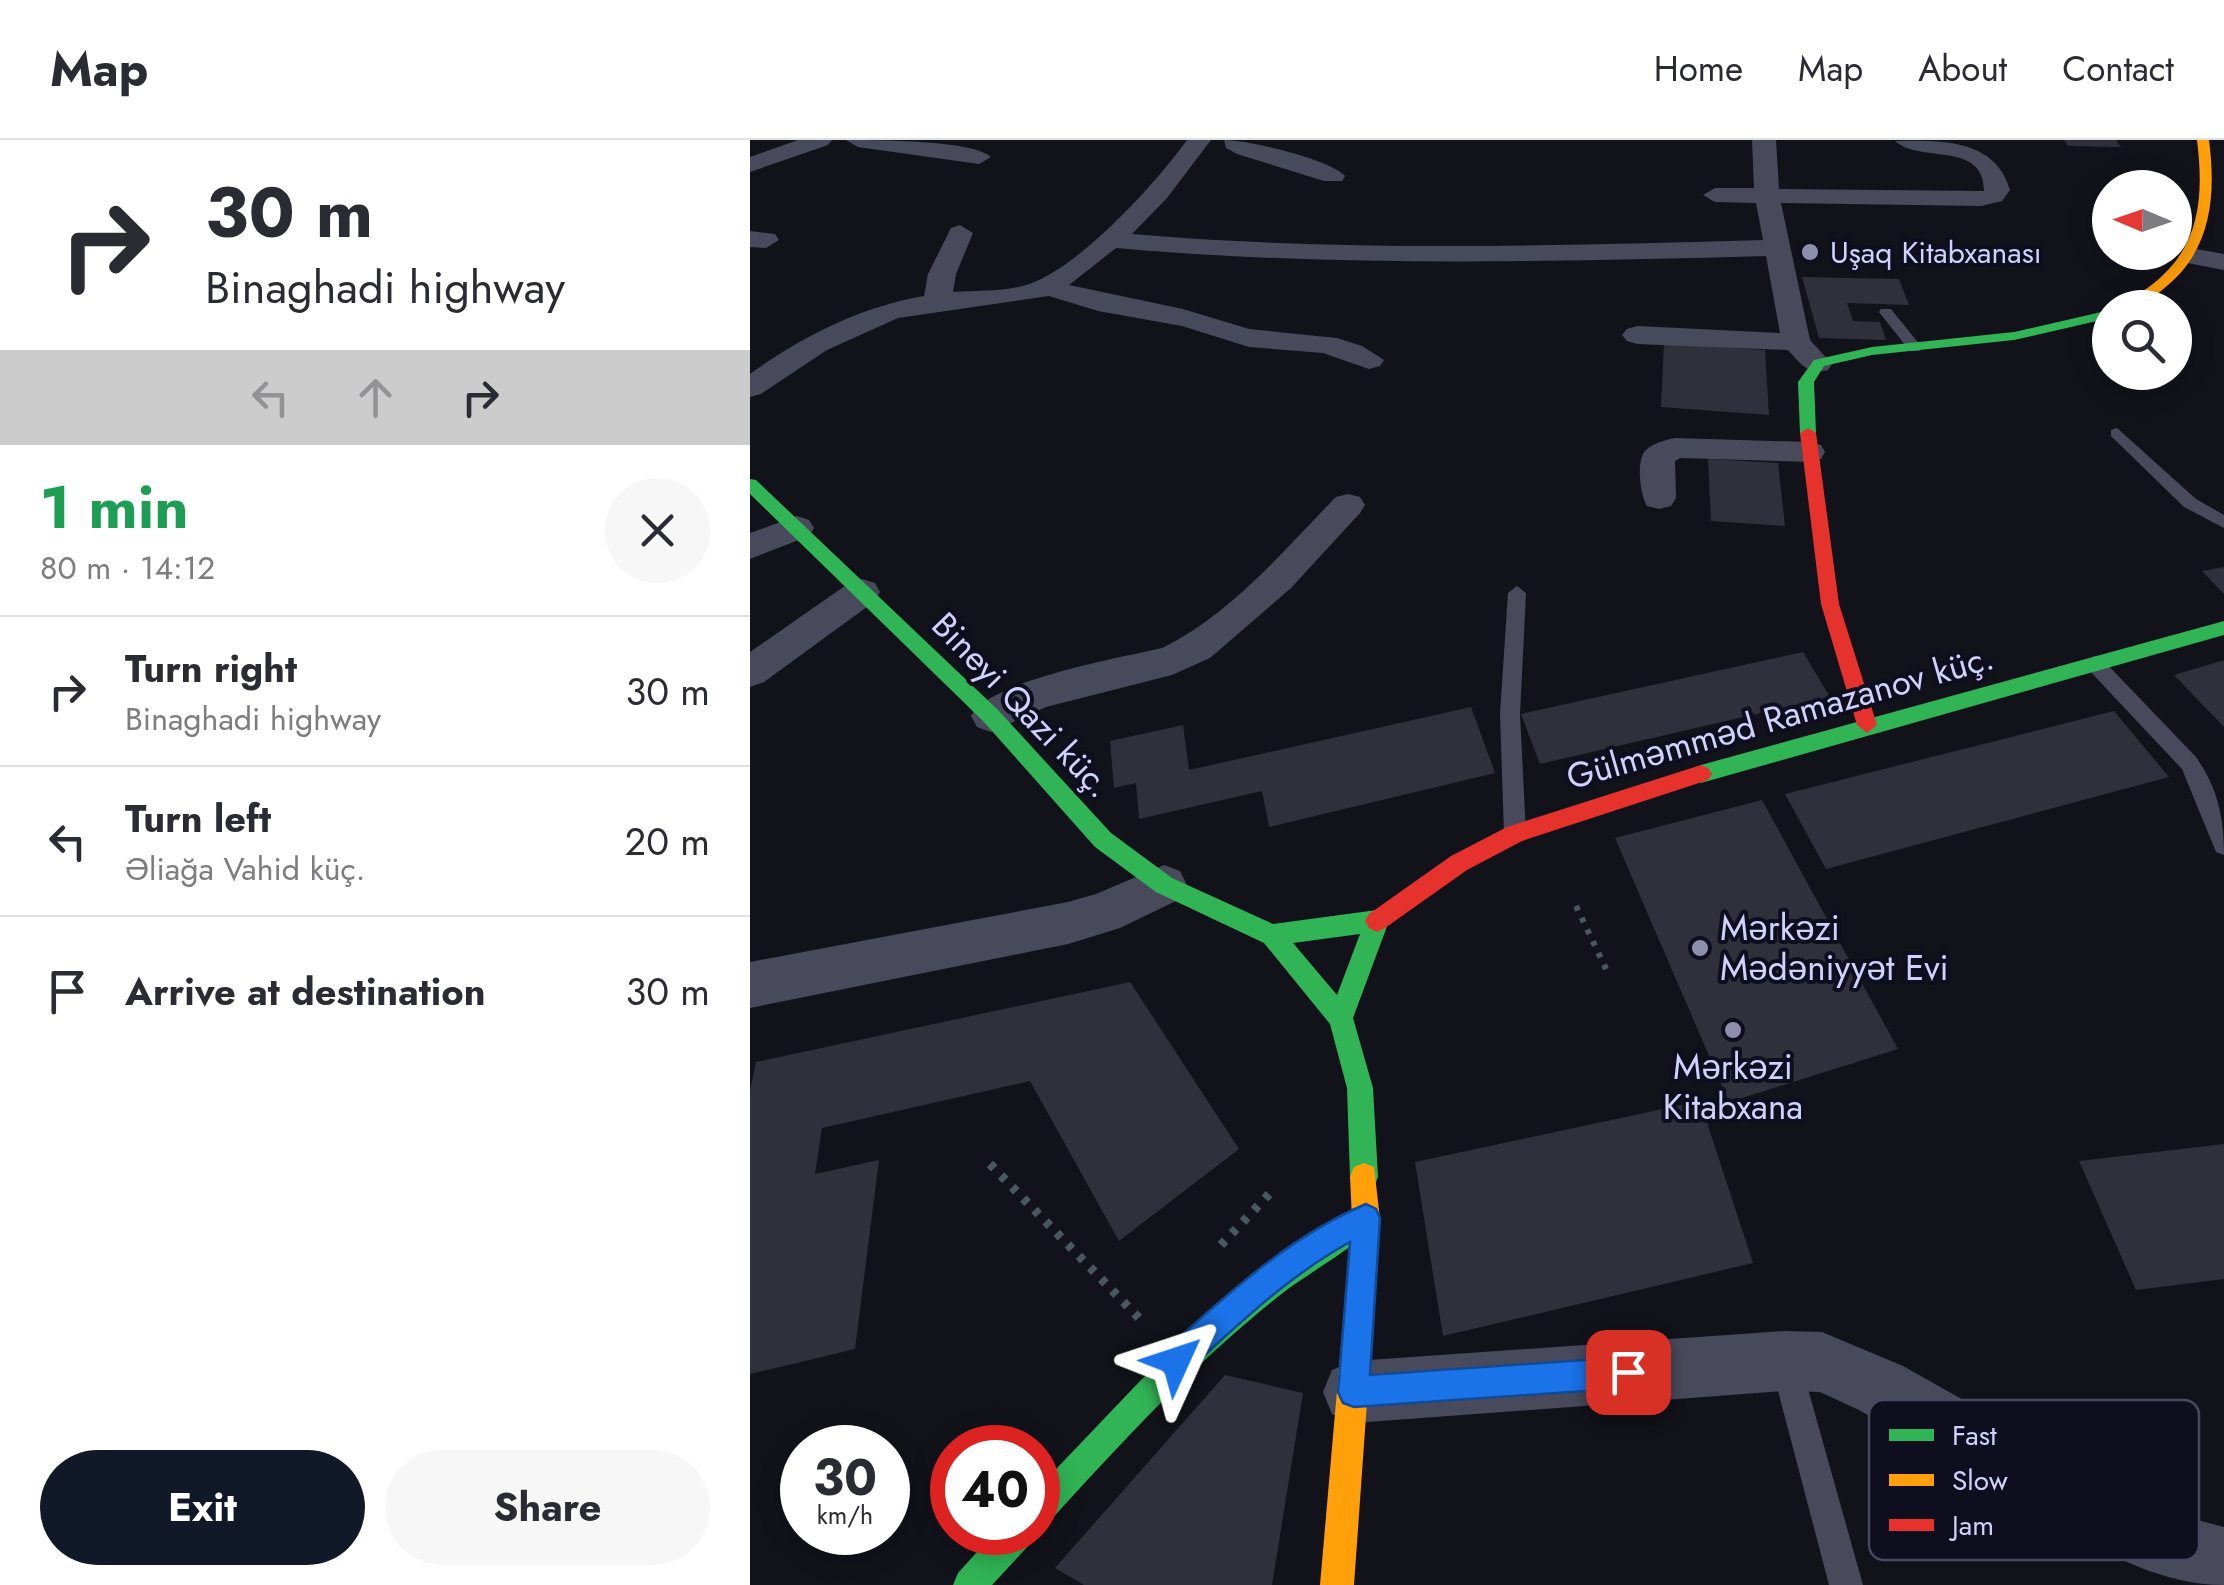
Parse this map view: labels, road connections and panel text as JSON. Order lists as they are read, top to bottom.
{
  "streets": {
    "main road": ["Bineyi Qazi küç.", "Gülməmməd Ramazanov küç."]
  },
  "places": ["Uşaq Kitabxanası", "Mərkəzi Mədəniyyət Evi", "Mərkəzi Kitabxana"],
  "legend": ["Fast", "Slow", "Jam"],
  "north": "left",
  "page": {
    "header": "Map",
    "nav": [
      "Home",
      "Map",
      "About",
      "Contact"
    ],
    "turn": ["30 m", "Binaghadi highway"],
    "heading": ["1 min", "80 m · 14:12"],
    "list": [
      {
        "name": "Turn right",
        "note": "Binaghadi highway",
        "value": "30 m"
      },
      {
        "name": "Turn left",
        "note": "Əliağa Vahid küç.",
        "value": "20 m"
      },
      {
        "name": "Arrive at destination",
        "value": "30 m"
      }
    ],
    "speed": "30 km/h",
    "limit": "40",
    "buttons": ["Exit", "Share"]
  }
}
